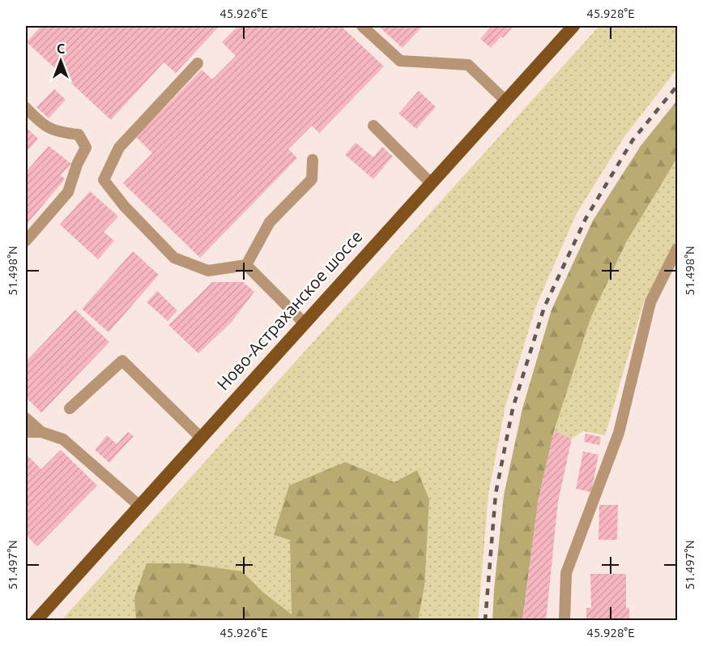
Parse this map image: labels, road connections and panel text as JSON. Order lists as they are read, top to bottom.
{
  "streets": {
    "main road": ["Ново-Астраханское шоссе"]
  },
  "north": "top",
  "coordinates": [
    "45.926°E",
    "45.928°E",
    "51.498°N",
    "51.497°N"
  ]
}
